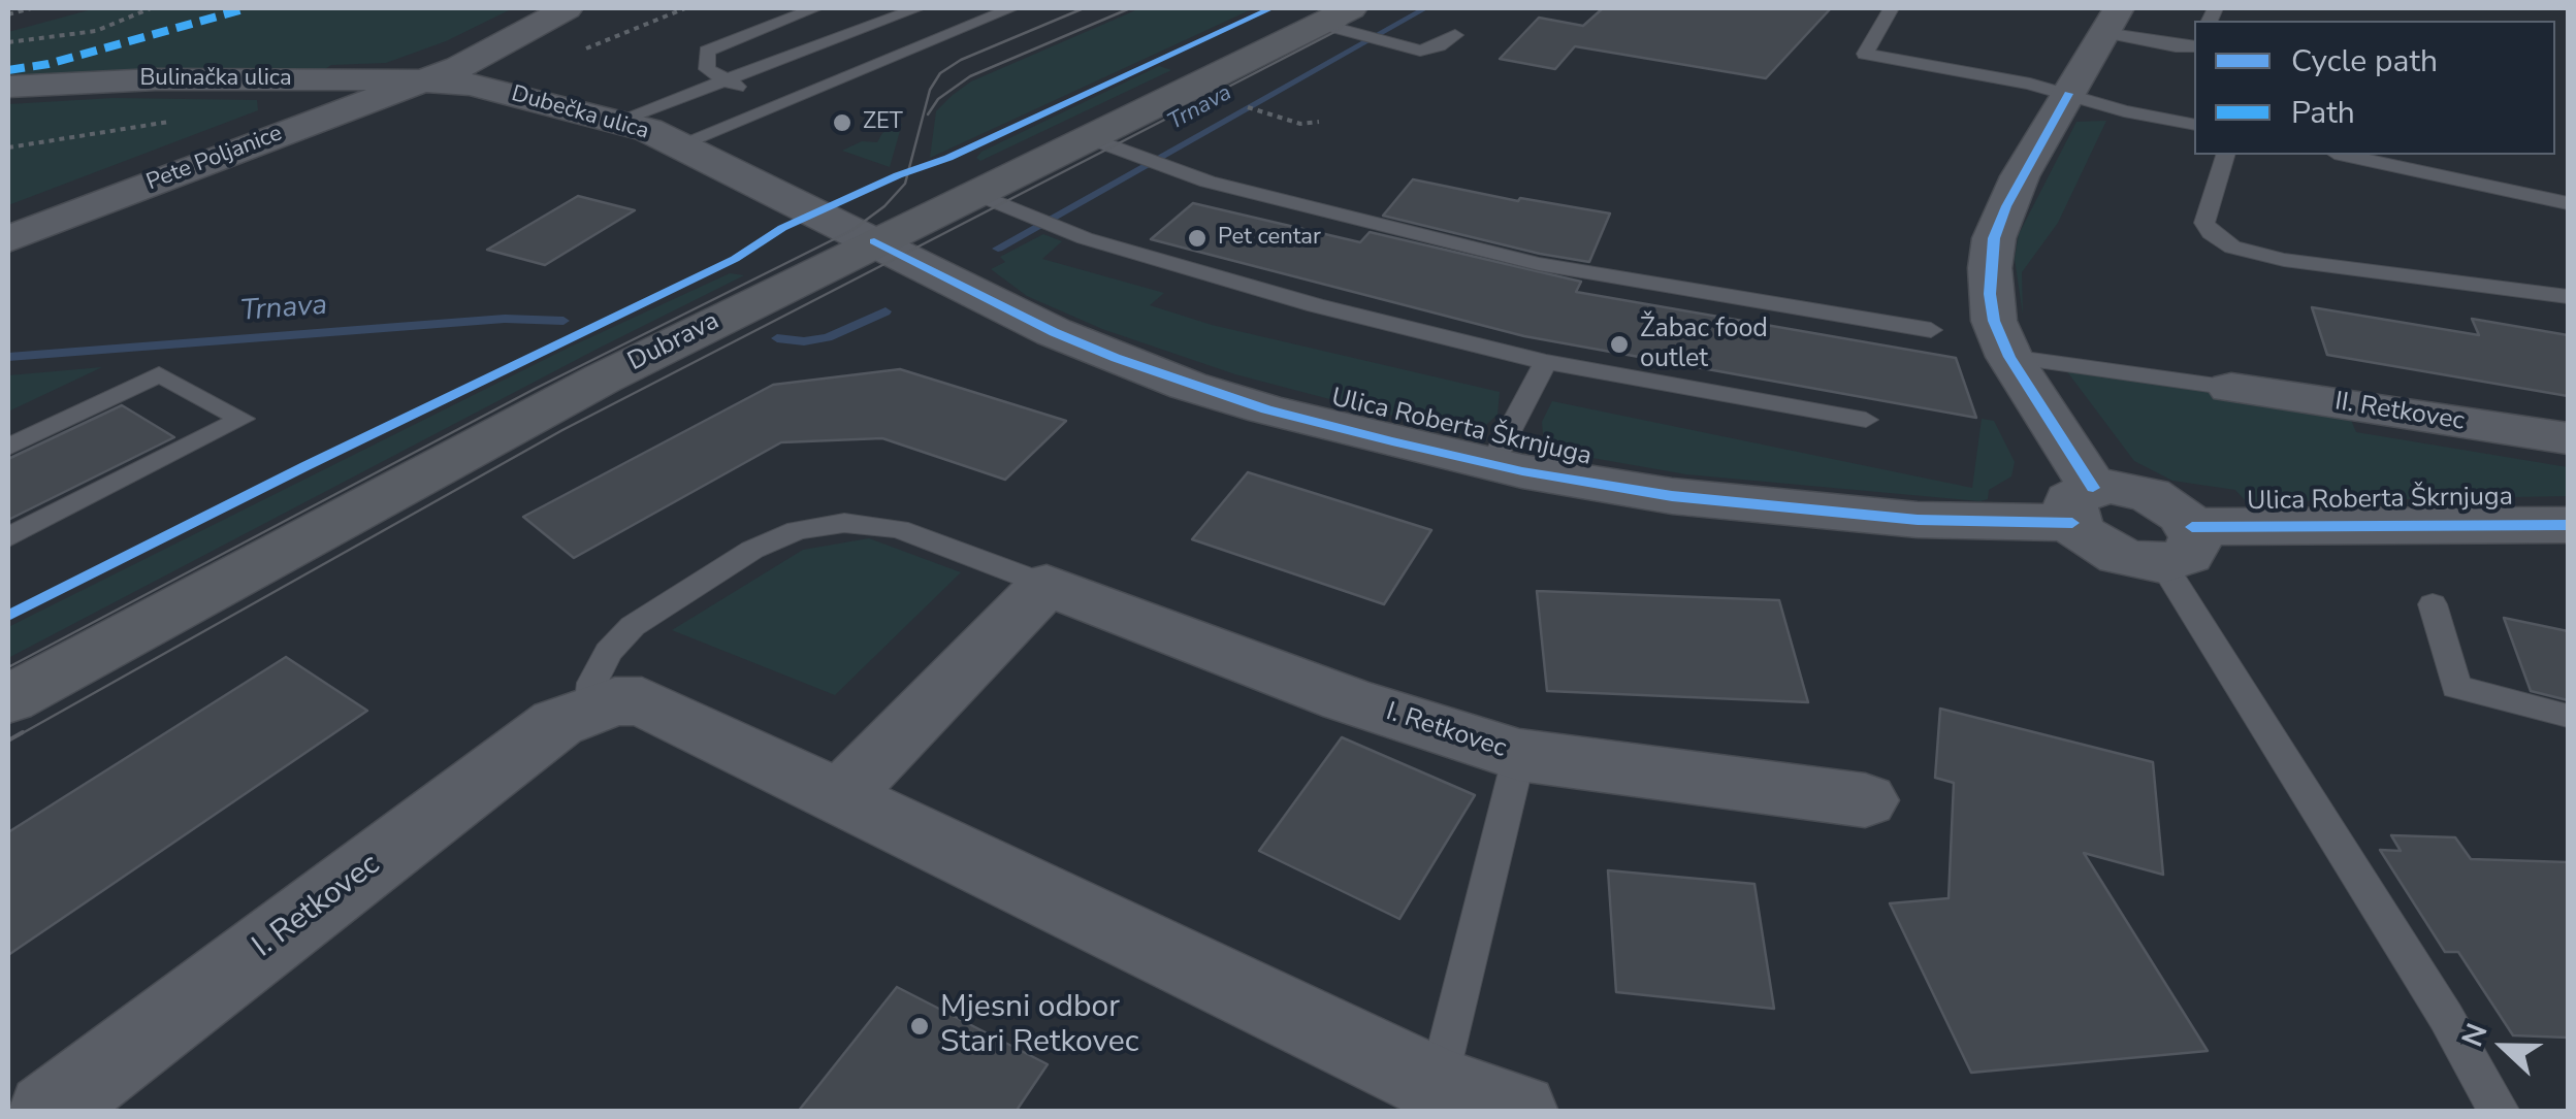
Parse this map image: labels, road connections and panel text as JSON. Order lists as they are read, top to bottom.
{
  "streets": {
    "main road": ["Dubrava"],
    "street": [
      "Bulinačka ulica",
      "Dubečka ulica",
      "Pete Poljanice",
      "II. Retkovec",
      "Ulica Roberta Škrnjuga",
      "I. Retkovec"
    ]
  },
  "crossings": [
    ["Bulinačka ulica", "Dubečka ulica"],
    ["Bulinačka ulica", "Pete Poljanice"],
    ["Dubečka ulica", "Pete Poljanice"],
    ["Dubečka ulica", "Dubrava"],
    ["Dubečka ulica", "Ulica Roberta Škrnjuga"],
    ["Dubrava", "Ulica Roberta Škrnjuga"]
  ],
  "water": ["Trnava"],
  "places": [
    "ZET",
    "Pet centar",
    "Žabac food outlet",
    "Mjesni odbor Stari Retkovec"
  ],
  "legend": ["Cycle path", "Path"],
  "north": "left"
}
